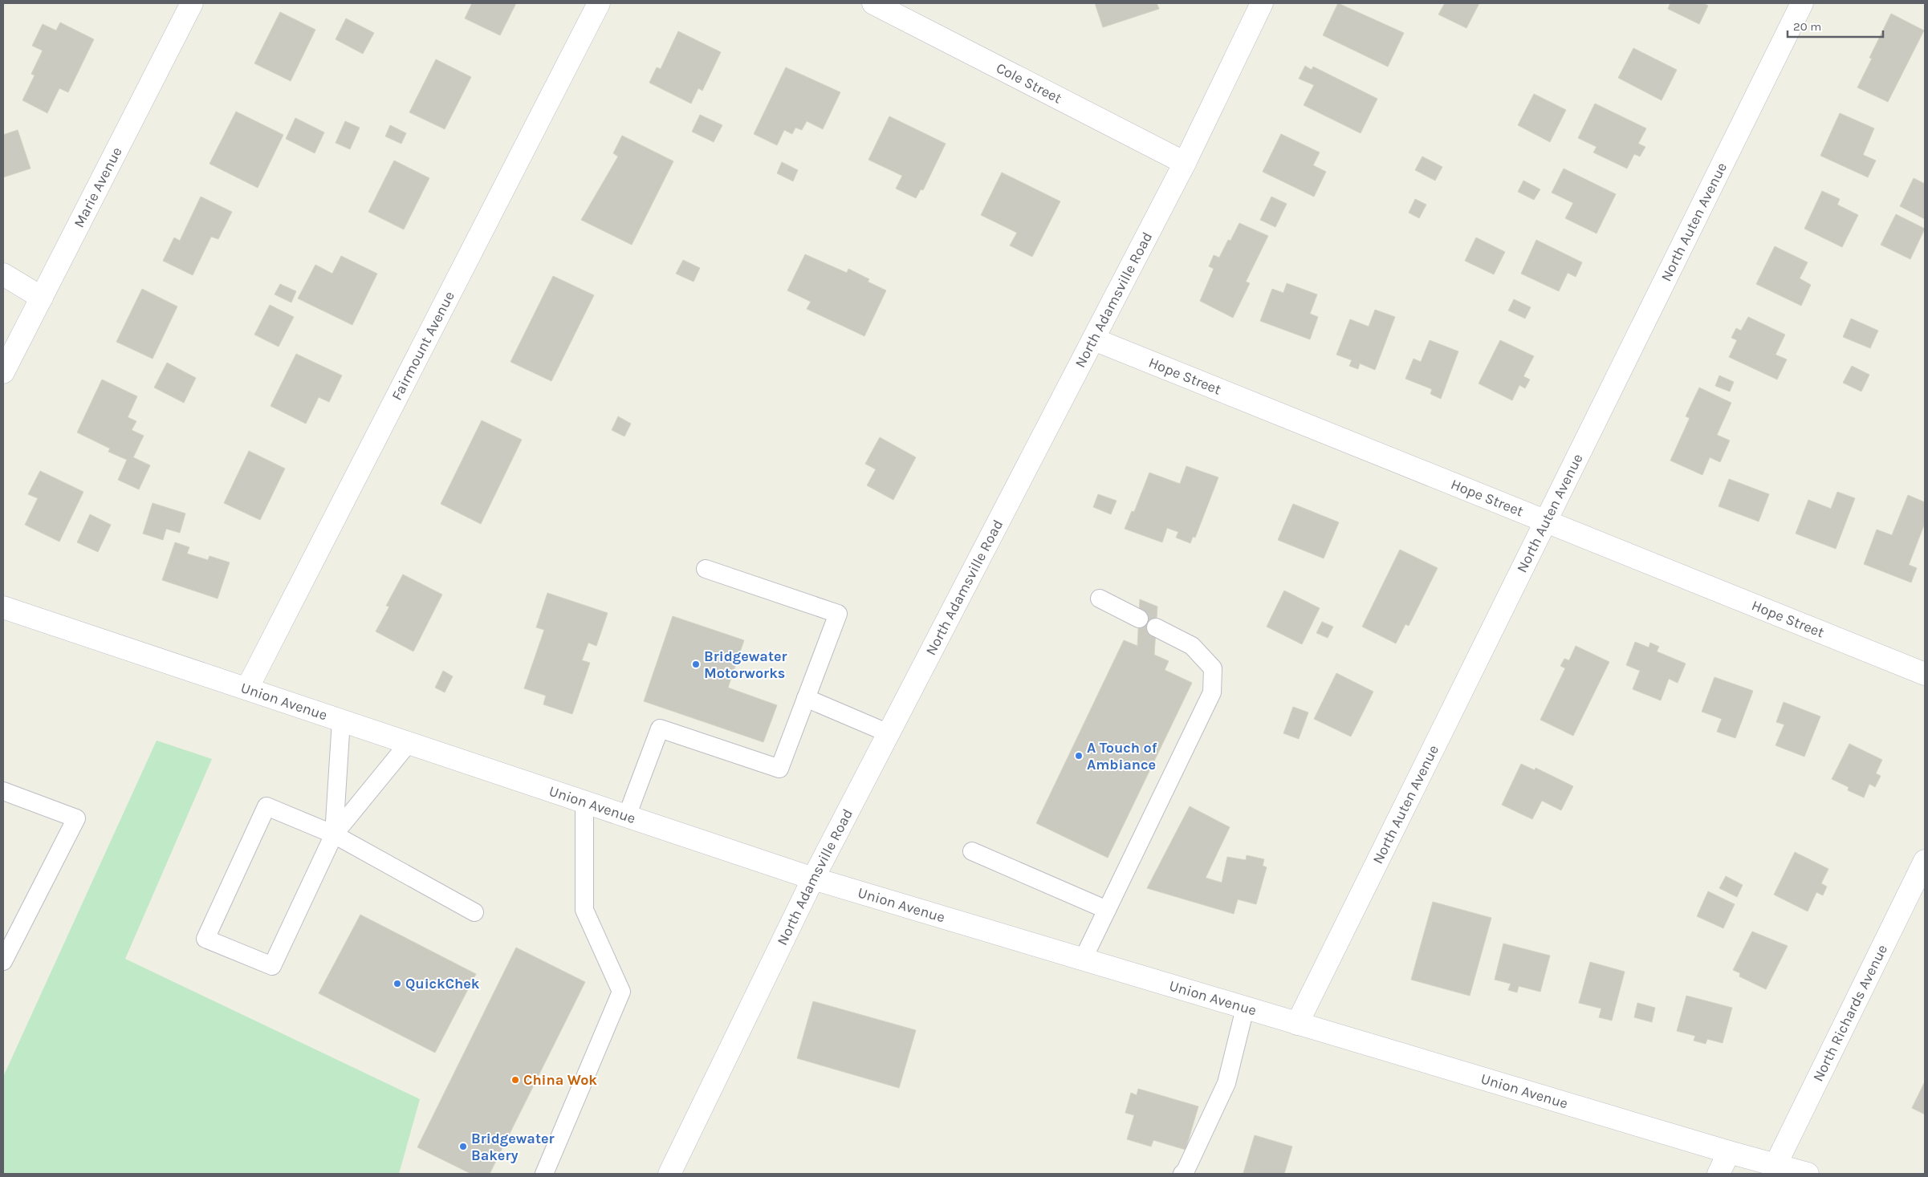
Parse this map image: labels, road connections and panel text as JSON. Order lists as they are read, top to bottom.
{
  "streets": {
    "street": [
      "Cole Street",
      "Marie Avenue",
      "North Auten Avenue",
      "North Adamsville Road",
      "Fairmount Avenue",
      "Hope Street",
      "Union Avenue",
      "North Richards Avenue"
    ]
  },
  "crossings": [
    ["Cole Street", "North Adamsville Road"],
    ["North Auten Avenue", "Hope Street"],
    ["North Auten Avenue", "Union Avenue"],
    ["North Adamsville Road", "Hope Street"],
    ["North Adamsville Road", "Union Avenue"],
    ["Fairmount Avenue", "Union Avenue"],
    ["Union Avenue", "North Richards Avenue"]
  ],
  "places": [
    "Bridgewater Motorworks",
    "A Touch of Ambiance",
    "QuickChek",
    "China Wok",
    "Bridgewater Bakery"
  ],
  "scale_bar": "20 m"
}
